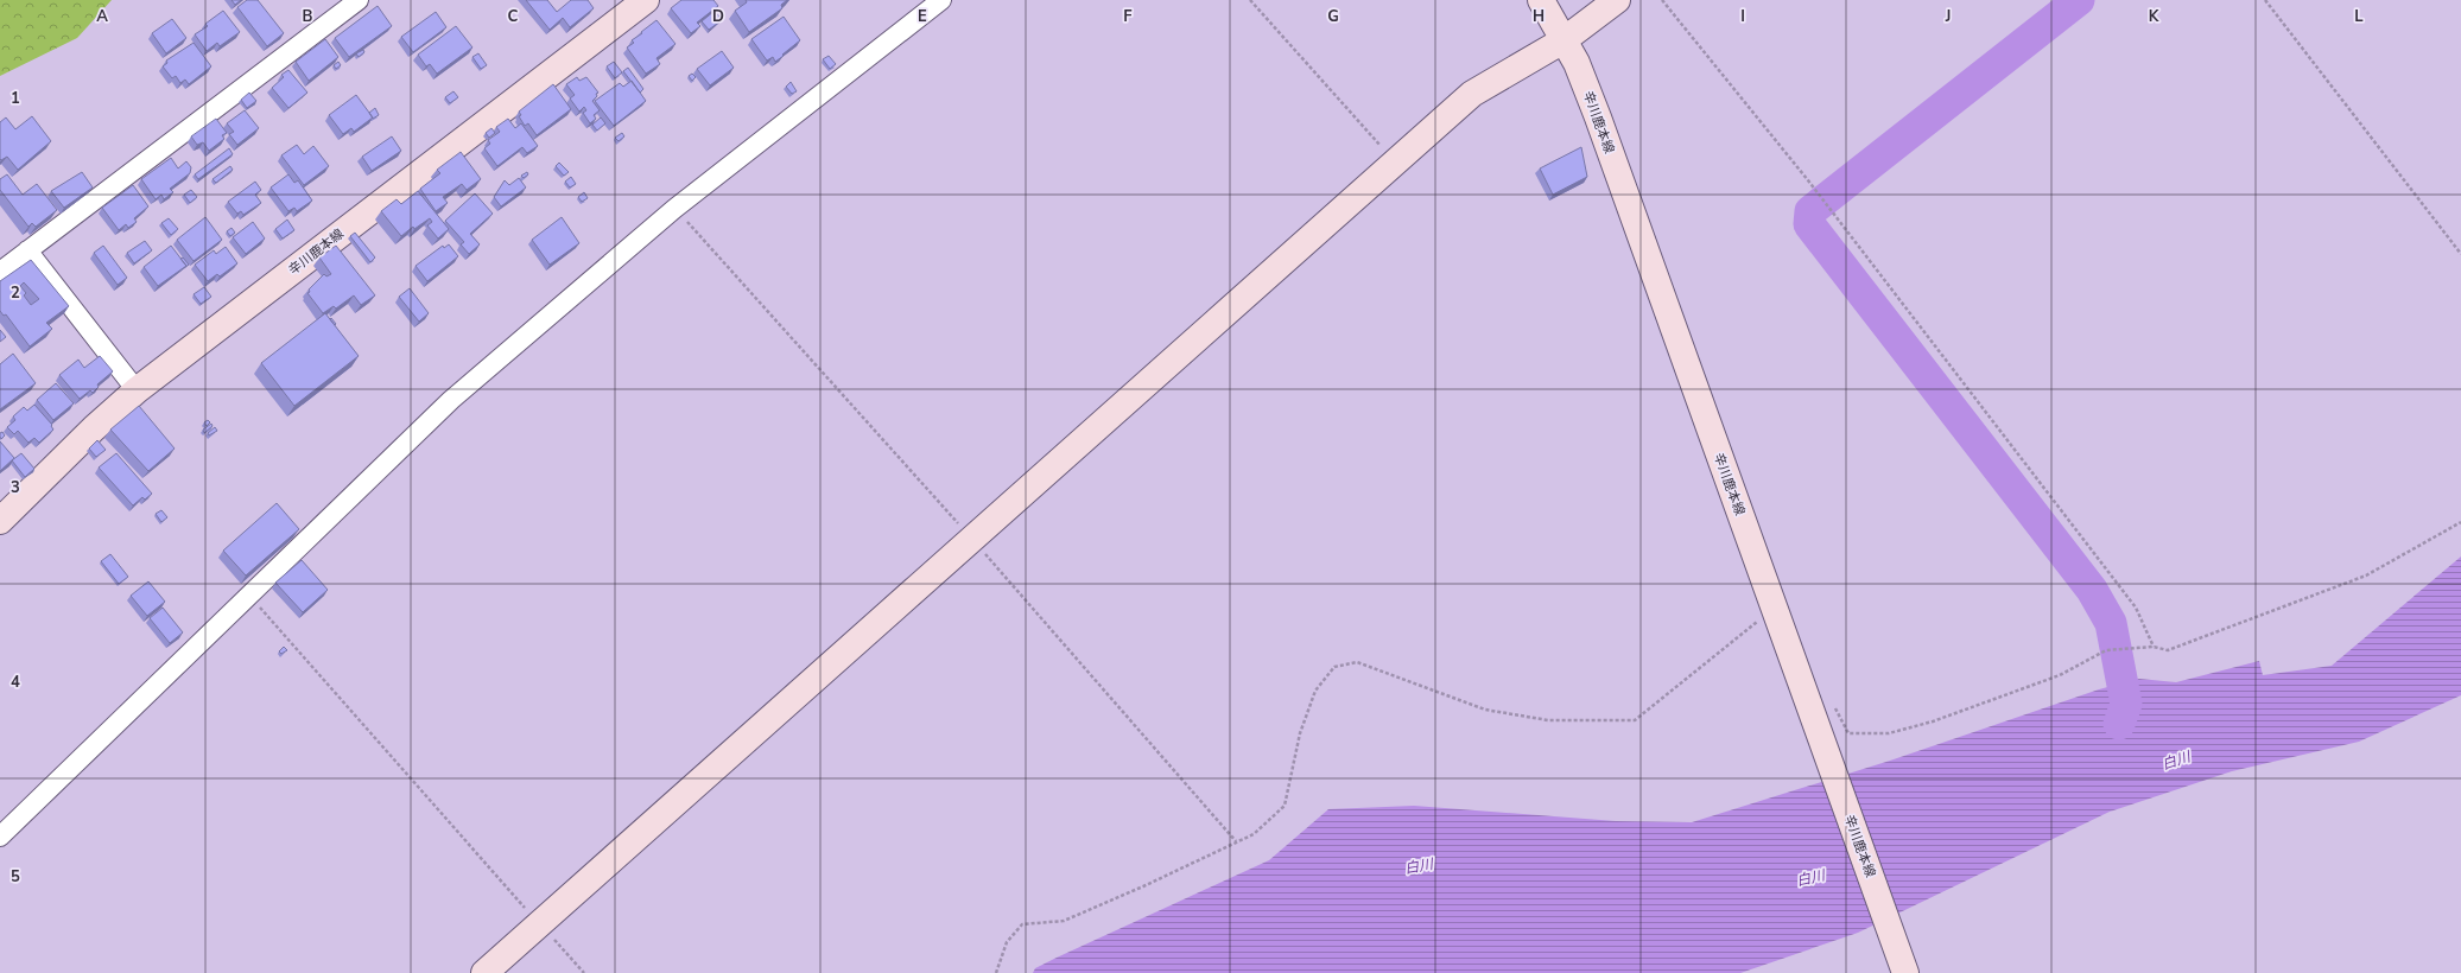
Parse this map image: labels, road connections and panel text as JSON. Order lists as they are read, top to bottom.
{
  "streets": {
    "main road": ["辛川鹿本線"]
  },
  "water": ["白川"],
  "grid": {
    "columns": [
      "A",
      "B",
      "C",
      "D",
      "E",
      "F",
      "G",
      "H",
      "I",
      "J",
      "K",
      "L"
    ],
    "rows": [
      "1",
      "2",
      "3",
      "4",
      "5"
    ]
  }
}
